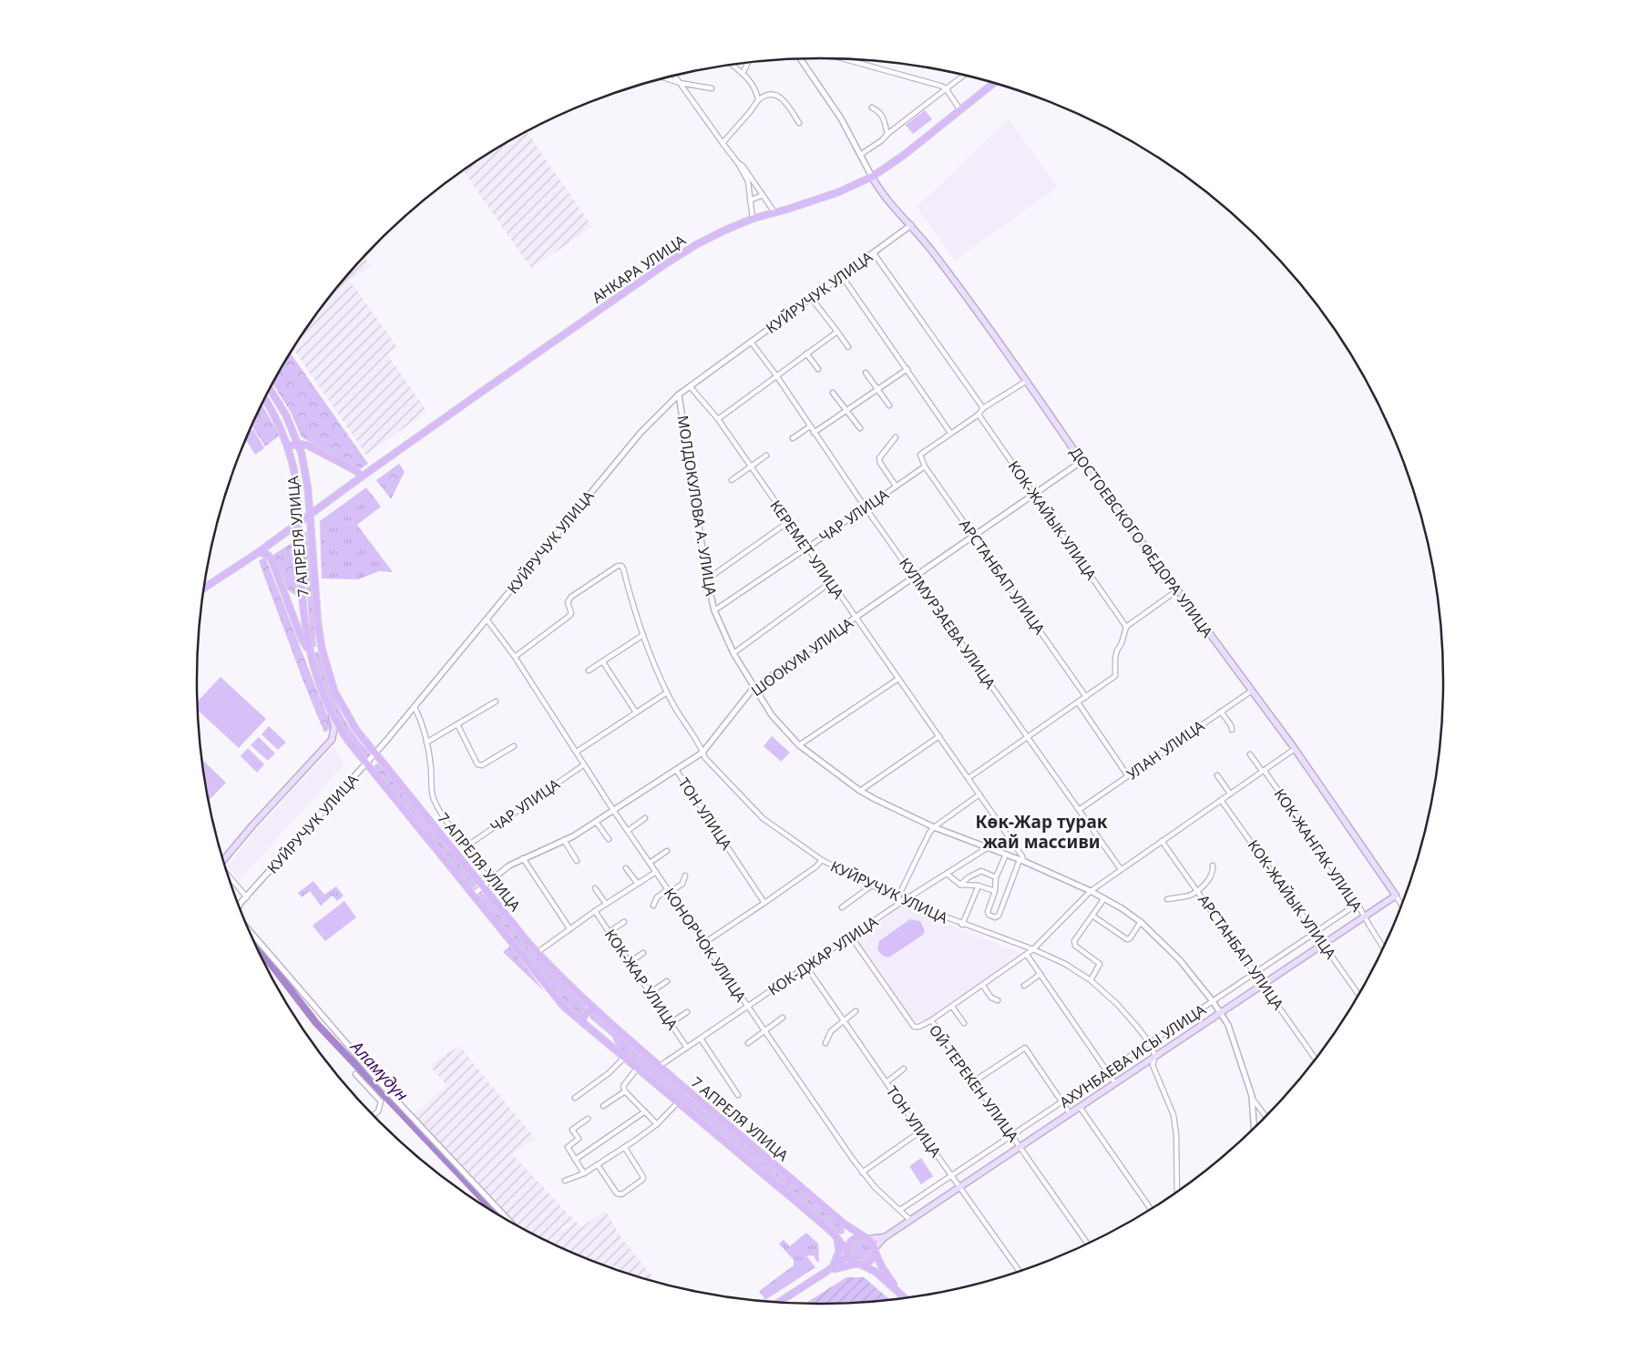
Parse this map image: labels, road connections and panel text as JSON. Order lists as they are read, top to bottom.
{
  "streets": {
    "main road": [
      "АНКАРА УЛИЦА",
      "7 АПРЕЛЯ УЛИЦА",
      "ДОСТОЕВСКОГО ФЕДОРА УЛИЦА",
      "АХУНБАЕВА ИСЫ УЛИЦА"
    ],
    "street": [
      "КУЙРУЧУК УЛИЦА",
      "МОЛДОКУЛОВА А. УЛИЦА",
      "ЧАР УЛИЦА",
      "КОК-ЖАЙЫК УЛИЦА",
      "КЕРЕМЕТ УЛИЦА",
      "АРСТАНБАП УЛИЦА",
      "КУЛМУРЗАЕВА УЛИЦА",
      "ШООКУМ УЛИЦА",
      "УЛАН УЛИЦА",
      "ТОН УЛИЦА",
      "КОК-ЖАНГАК УЛИЦА",
      "КОНОРЧОК УЛИЦА",
      "КОК-ДЖАР УЛИЦА",
      "КОК-ЖАР УЛИЦА",
      "ОЙ-ТЕРЕКЕН УЛИЦА"
    ]
  },
  "crossings": [
    ["АНКАРА УЛИЦА", "7 АПРЕЛЯ УЛИЦА"],
    ["АНКАРА УЛИЦА", "ДОСТОЕВСКОГО ФЕДОРА УЛИЦА"],
    ["КУЙРУЧУК УЛИЦА", "МОЛДОКУЛОВА А. УЛИЦА"],
    ["КУЙРУЧУК УЛИЦА", "7 АПРЕЛЯ УЛИЦА"],
    ["КУЙРУЧУК УЛИЦА", "ДОСТОЕВСКОГО ФЕДОРА УЛИЦА"],
    ["КУЙРУЧУК УЛИЦА", "КЕРЕМЕТ УЛИЦА"],
    ["КУЙРУЧУК УЛИЦА", "КУЛМУРЗАЕВА УЛИЦА"],
    ["КУЙРУЧУК УЛИЦА", "ШООКУМ УЛИЦА"],
    ["КУЙРУЧУК УЛИЦА", "КОНОРЧОК УЛИЦА"],
    ["КУЙРУЧУК УЛИЦА", "КОК-ДЖАР УЛИЦА"],
    ["КУЙРУЧУК УЛИЦА", "АХУНБАЕВА ИСЫ УЛИЦА"],
    ["МОЛДОКУЛОВА А. УЛИЦА", "ЧАР УЛИЦА"],
    ["МОЛДОКУЛОВА А. УЛИЦА", "КЕРЕМЕТ УЛИЦА"],
    ["МОЛДОКУЛОВА А. УЛИЦА", "ШООКУМ УЛИЦА"],
    ["МОЛДОКУЛОВА А. УЛИЦА", "КОК-ДЖАР УЛИЦА"],
    ["МОЛДОКУЛОВА А. УЛИЦА", "АХУНБАЕВА ИСЫ УЛИЦА"],
    ["ЧАР УЛИЦА", "КЕРЕМЕТ УЛИЦА"],
    ["ЧАР УЛИЦА", "АРСТАНБАП УЛИЦА"],
    ["ЧАР УЛИЦА", "КУЛМУРЗАЕВА УЛИЦА"],
    ["ЧАР УЛИЦА", "КОНОРЧОК УЛИЦА"],
    ["КОК-ЖАЙЫК УЛИЦА", "ШООКУМ УЛИЦА"],
    ["КОК-ЖАЙЫК УЛИЦА", "АХУНБАЕВА ИСЫ УЛИЦА"],
    ["7 АПРЕЛЯ УЛИЦА", "ШООКУМ УЛИЦА"],
    ["7 АПРЕЛЯ УЛИЦА", "КОК-ДЖАР УЛИЦА"],
    ["7 АПРЕЛЯ УЛИЦА", "АХУНБАЕВА ИСЫ УЛИЦА"],
    ["ДОСТОЕВСКОГО ФЕДОРА УЛИЦА", "ШООКУМ УЛИЦА"],
    ["ДОСТОЕВСКОГО ФЕДОРА УЛИЦА", "УЛАН УЛИЦА"],
    ["ДОСТОЕВСКОГО ФЕДОРА УЛИЦА", "АХУНБАЕВА ИСЫ УЛИЦА"],
    ["КЕРЕМЕТ УЛИЦА", "ШООКУМ УЛИЦА"],
    ["АРСТАНБАП УЛИЦА", "ШООКУМ УЛИЦА"],
    ["АРСТАНБАП УЛИЦА", "АХУНБАЕВА ИСЫ УЛИЦА"],
    ["КУЛМУРЗАЕВА УЛИЦА", "ШООКУМ УЛИЦА"],
    ["КУЛМУРЗАЕВА УЛИЦА", "УЛАН УЛИЦА"],
    ["ШООКУМ УЛИЦА", "ТОН УЛИЦА"],
    ["ШООКУМ УЛИЦА", "КОНОРЧОК УЛИЦА"],
    ["ТОН УЛИЦА", "КОК-ДЖАР УЛИЦА"],
    ["ТОН УЛИЦА", "АХУНБАЕВА ИСЫ УЛИЦА"],
    ["КОК-ЖАНГАК УЛИЦА", "АХУНБАЕВА ИСЫ УЛИЦА"],
    ["КОНОРЧОК УЛИЦА", "КОК-ДЖАР УЛИЦА"],
    ["КОНОРЧОК УЛИЦА", "АХУНБАЕВА ИСЫ УЛИЦА"],
    ["КОК-ДЖАР УЛИЦА", "КОК-ЖАР УЛИЦА"],
    ["КОК-ДЖАР УЛИЦА", "ОЙ-ТЕРЕКЕН УЛИЦА"],
    ["АХУНБАЕВА ИСЫ УЛИЦА", "ОЙ-ТЕРЕКЕН УЛИЦА"]
  ],
  "districts": ["Көк-Жар турак жай массиви"],
  "water": ["Аламүдүн"]
}
